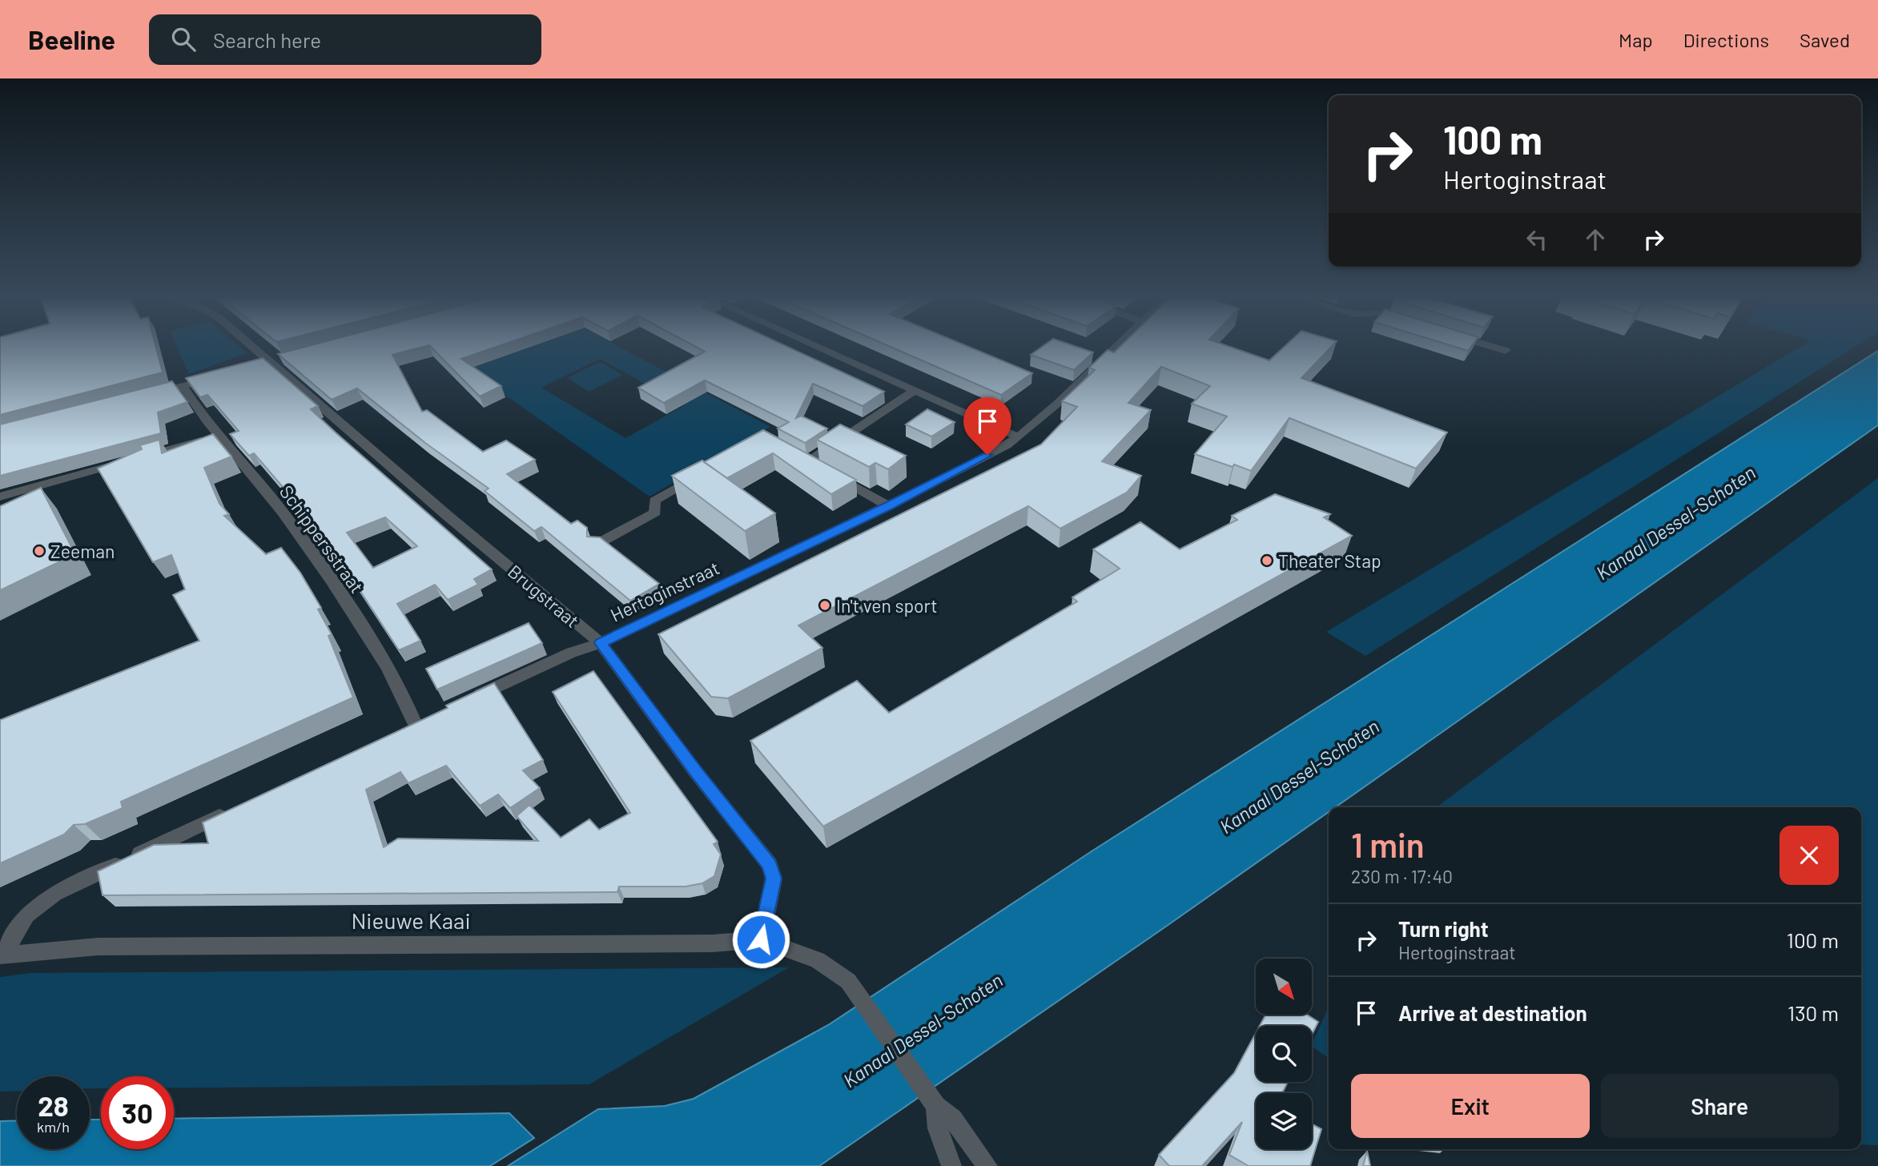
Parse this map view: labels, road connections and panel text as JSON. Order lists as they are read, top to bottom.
{
  "streets": {
    "street": [
      "Schippersstraat",
      "Hertoginstraat",
      "Brugstraat",
      "Nieuwe Kaai"
    ]
  },
  "crossings": [
    ["Hertoginstraat", "Brugstraat"],
    ["Brugstraat", "Nieuwe Kaai"]
  ],
  "water": ["Kanaal Dessel-Schoten"],
  "places": ["Zeeman", "Theater Stap", "In't ven sport"],
  "north": "bottom right",
  "page": {
    "header": "Beeline",
    "search": "Search here",
    "nav": ["Map", "Directions", "Saved"],
    "turn": ["100 m", "Hertoginstraat"],
    "heading": ["1 min", "230 m · 17:40"],
    "list": [
      {
        "name": "Turn right",
        "note": "Hertoginstraat",
        "value": "100 m"
      },
      {
        "name": "Arrive at destination",
        "value": "130 m"
      }
    ],
    "buttons": ["Exit", "Share"],
    "speed": "28 km/h",
    "limit": "30"
  }
}
